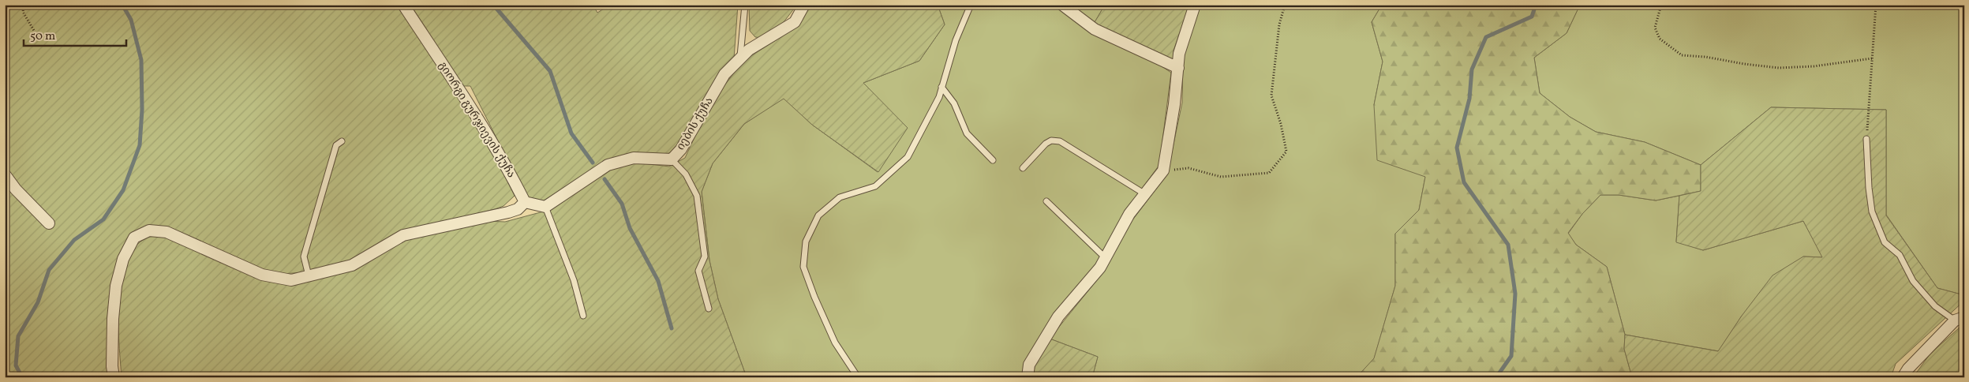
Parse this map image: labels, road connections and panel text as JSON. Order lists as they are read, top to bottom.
{
  "streets": {
    "street": ["გიორგი გურჯიევის ქუჩა", "იების ქუჩა"]
  },
  "scale_bar": "50 m"
}
